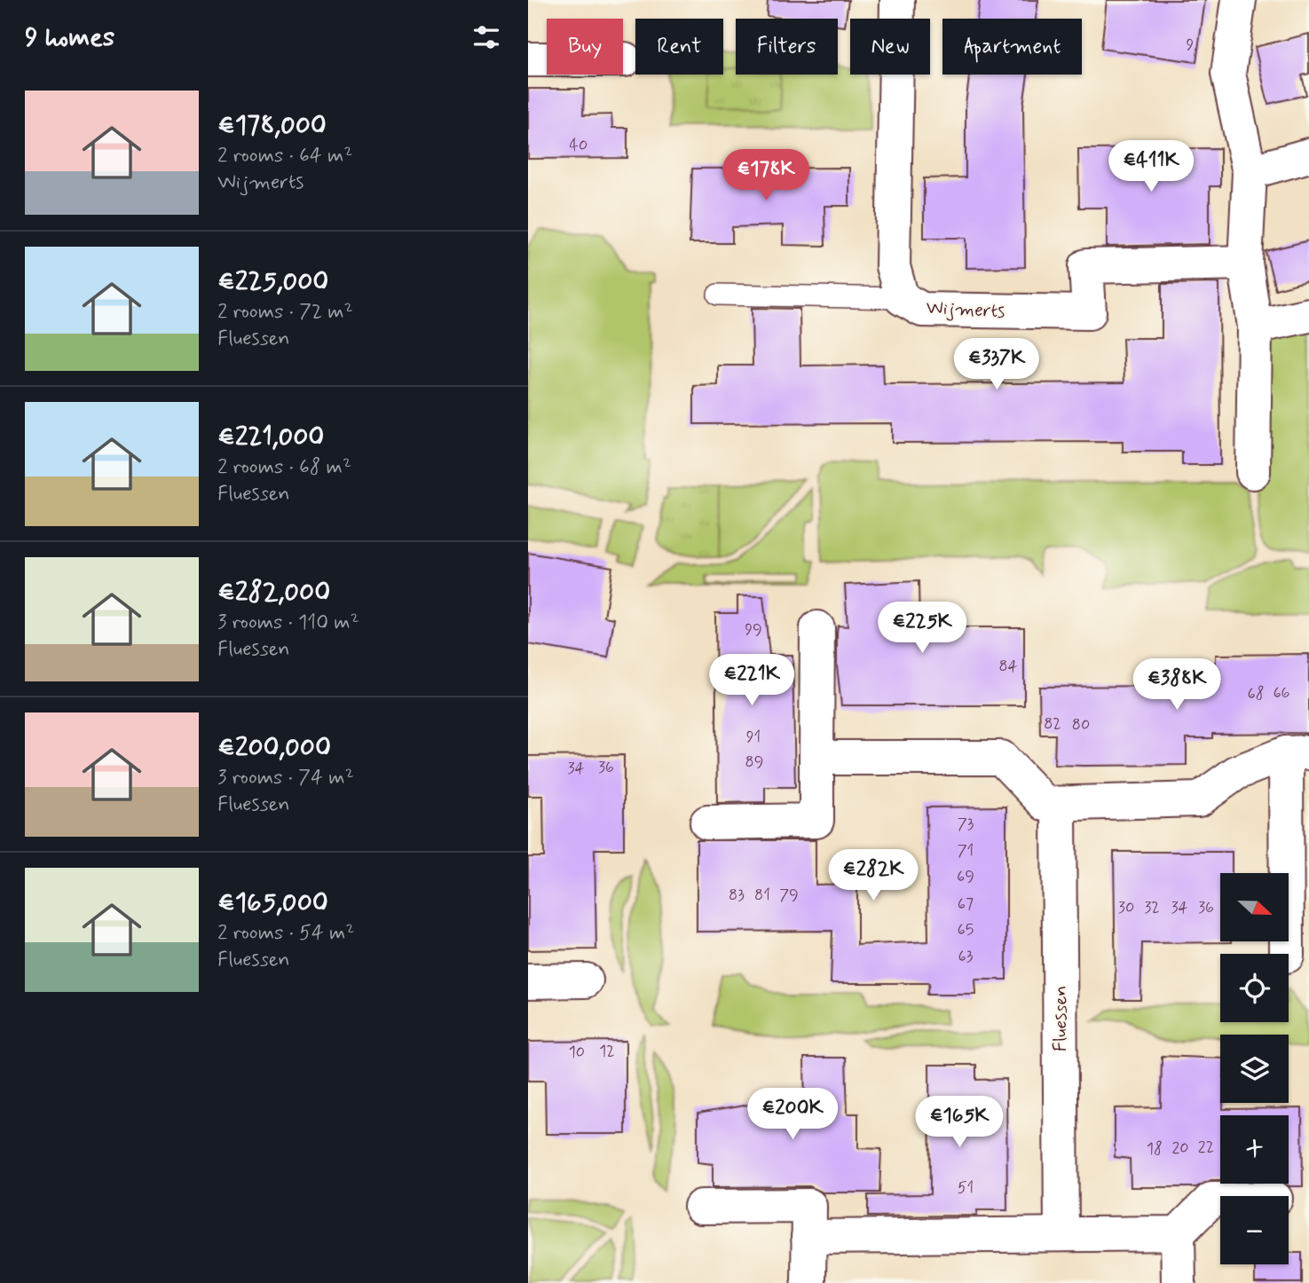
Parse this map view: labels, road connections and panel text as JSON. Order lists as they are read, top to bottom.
{
  "streets": {
    "street": ["Wijmerts", "Fluessen"]
  },
  "house_numbers": [
    "9",
    "40",
    "99",
    "84",
    "66",
    "68",
    "82",
    "80",
    "91",
    "89",
    "36",
    "34",
    "73",
    "71",
    "69",
    "83",
    "81",
    "79",
    "67",
    "30",
    "32",
    "34",
    "36",
    "65",
    "63",
    "12",
    "10",
    "22",
    "20",
    "18",
    "51"
  ],
  "north": "right",
  "page": {
    "heading": "9 homes",
    "chip": [
      "Buy",
      "Rent",
      "Filters",
      "New",
      "Apartment"
    ],
    "list": [
      {
        "name": "€178,000",
        "note": "2 rooms · 64 m² · Wijmerts"
      },
      {
        "name": "€225,000",
        "note": "2 rooms · 72 m² · Fluessen"
      },
      {
        "name": "€221,000",
        "note": "2 rooms · 68 m² · Fluessen"
      },
      {
        "name": "€282,000",
        "note": "3 rooms · 110 m² · Fluessen"
      },
      {
        "name": "€200,000",
        "note": "3 rooms · 74 m² · Fluessen"
      },
      {
        "name": "€165,000",
        "note": "2 rooms · 54 m² · Fluessen"
      }
    ],
    "price": [
      "€411K",
      "€178K",
      "€337K",
      "€225K",
      "€221K",
      "€388K",
      "€282K",
      "€200K",
      "€165K"
    ],
    "map_buttons": ["+", "−"]
  }
}
